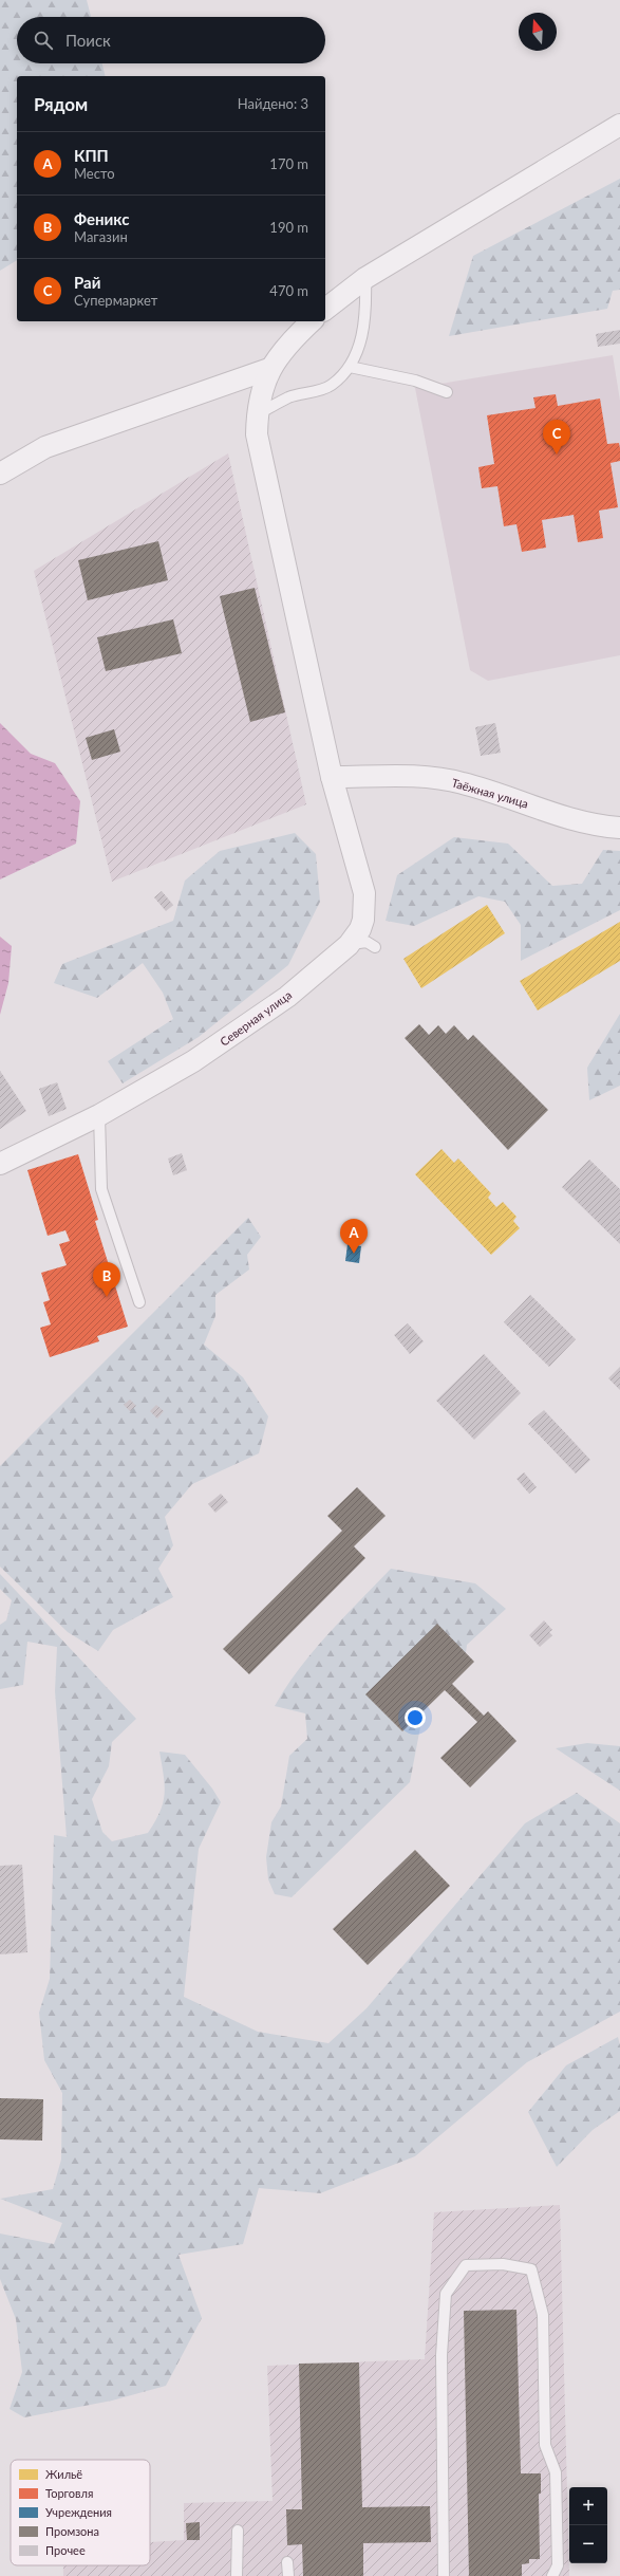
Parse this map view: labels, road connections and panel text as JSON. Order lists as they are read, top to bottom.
{
  "streets": {
    "street": ["Таёжная улица", "Северная улица"]
  },
  "crossings": [
    ["Таёжная улица", "Северная улица"]
  ],
  "legend": [
    "Жильё",
    "Торговля",
    "Учреждения",
    "Промзона",
    "Прочее"
  ],
  "north": "top",
  "page": {
    "search": "Поиск",
    "heading": ["Рядом", "Найдено: 3"],
    "list": [
      {
        "mark": "A",
        "name": "КПП",
        "note": "Место",
        "value": "170 m"
      },
      {
        "mark": "B",
        "name": "Феникс",
        "note": "Магазин",
        "value": "190 m"
      },
      {
        "mark": "C",
        "name": "Рай",
        "note": "Супермаркет",
        "value": "470 m"
      }
    ],
    "pins": ["C", "A", "B"],
    "map_buttons": ["+", "−"]
  }
}
